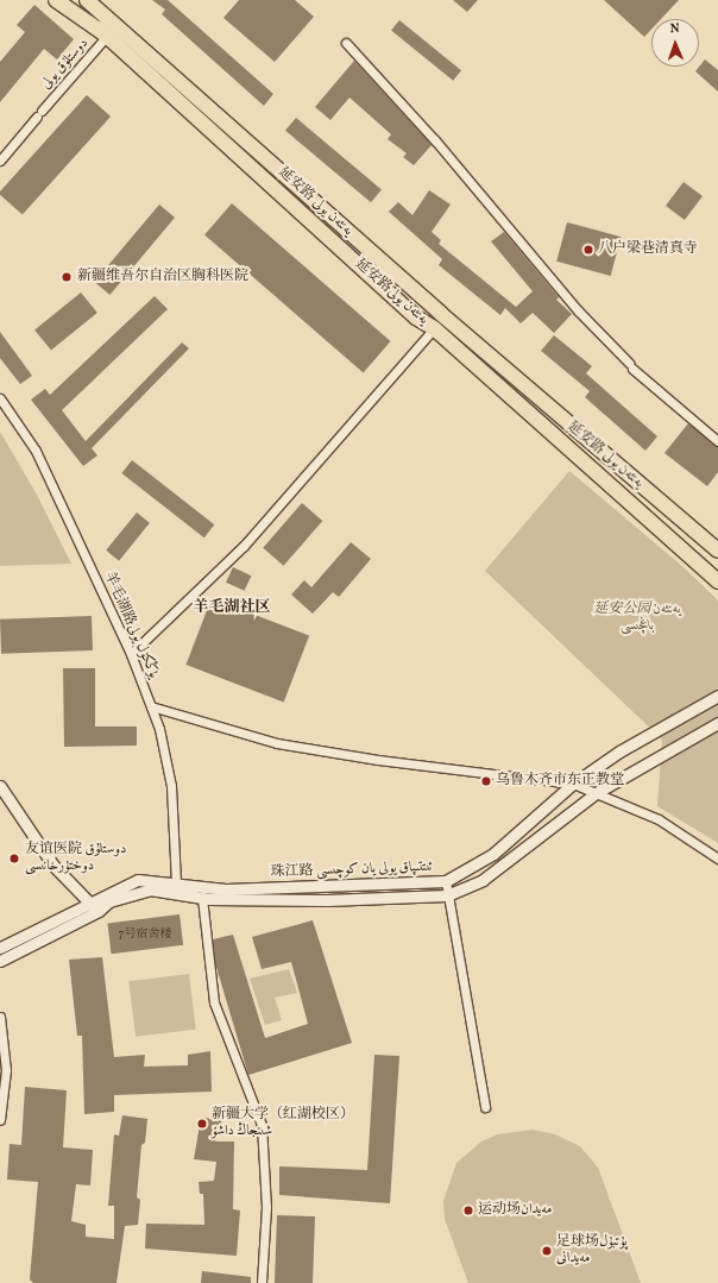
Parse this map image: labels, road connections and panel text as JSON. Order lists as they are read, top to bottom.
{
  "streets": {
    "main road": ["延安路 يەنئەن يولى", "延安路يەنئەن يولى"],
    "street": ["دوستلۇق يولى", "羊毛湖路يۇڭكۆل يولى", "珠江路 ئىتتىپاق يولى يان كوچىسى"]
  },
  "crossings": [
    ["دوستلۇق يولى", "延安路يەنئەن يولى"],
    ["羊毛湖路يۇڭكۆل يولى", "珠江路 ئىتتىپاق يولى يان كوچىسى"]
  ],
  "districts": ["羊毛湖社区"],
  "parks": ["延安公园 يەنئەن باغچىسى"],
  "places": [
    "八户梁巷清真寺",
    "新疆维吾尔自治区胸科医院",
    "乌鲁木齐市东正教堂",
    "友谊医院 دوستلۇق دوختۇرخانىسى",
    "新疆大学（红湖校区） شىنجاڭ داشۆ",
    "运动场مەيدان",
    "足球场پۇتبۇل مەيدانى"
  ],
  "house_numbers": ["7号宿舍楼"],
  "north": "top"
}
